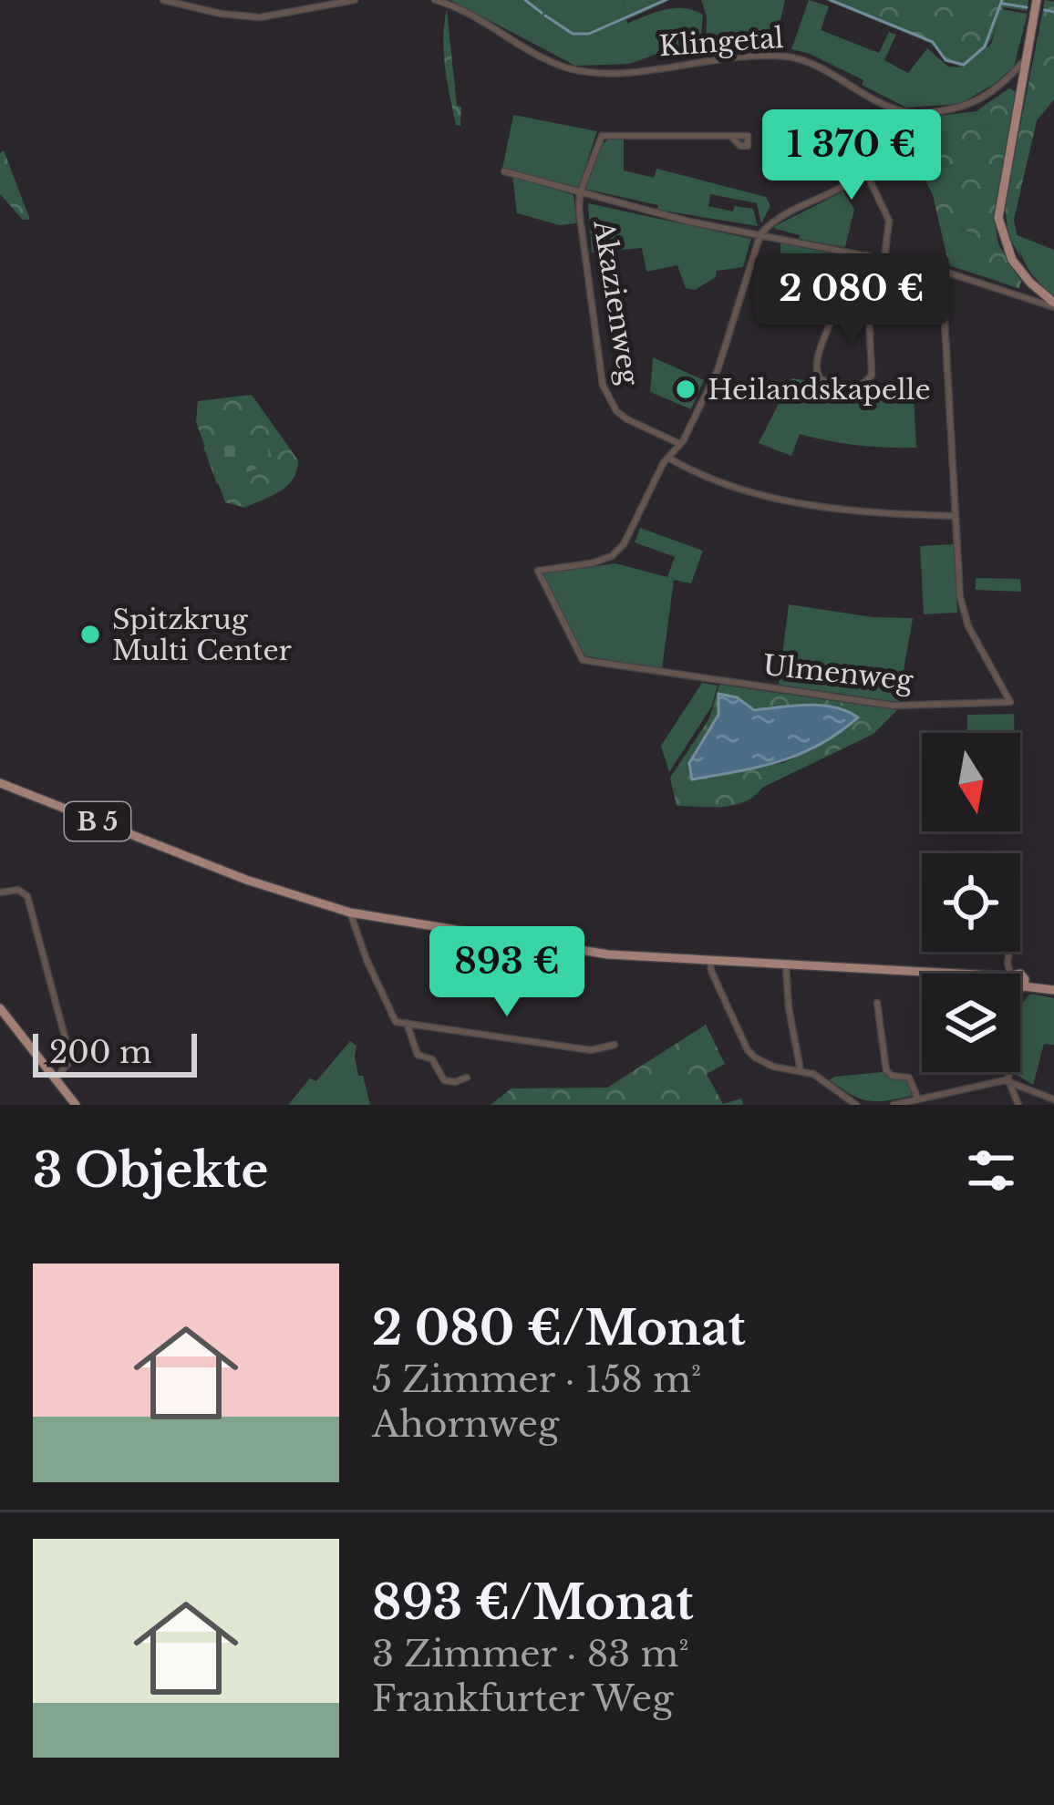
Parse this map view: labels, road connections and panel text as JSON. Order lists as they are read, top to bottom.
{
  "streets": {
    "main road": ["B 5"],
    "street": ["Klingetal", "Akazienweg", "Ulmenweg"]
  },
  "places": ["Heilandskapelle", "Spitzkrug Multi Center"],
  "scale_bar": "200 m",
  "north": "bottom",
  "page": {
    "price": ["1 370 €", "2 080 €", "893 €"],
    "scale": "200 m",
    "heading": "3 Objekte",
    "list": [
      {
        "name": "2 080 €/Monat",
        "note": "5 Zimmer · 158 m² · Ahornweg"
      },
      {
        "name": "893 €/Monat",
        "note": "3 Zimmer · 83 m² · Frankfurter Weg"
      }
    ]
  }
}
